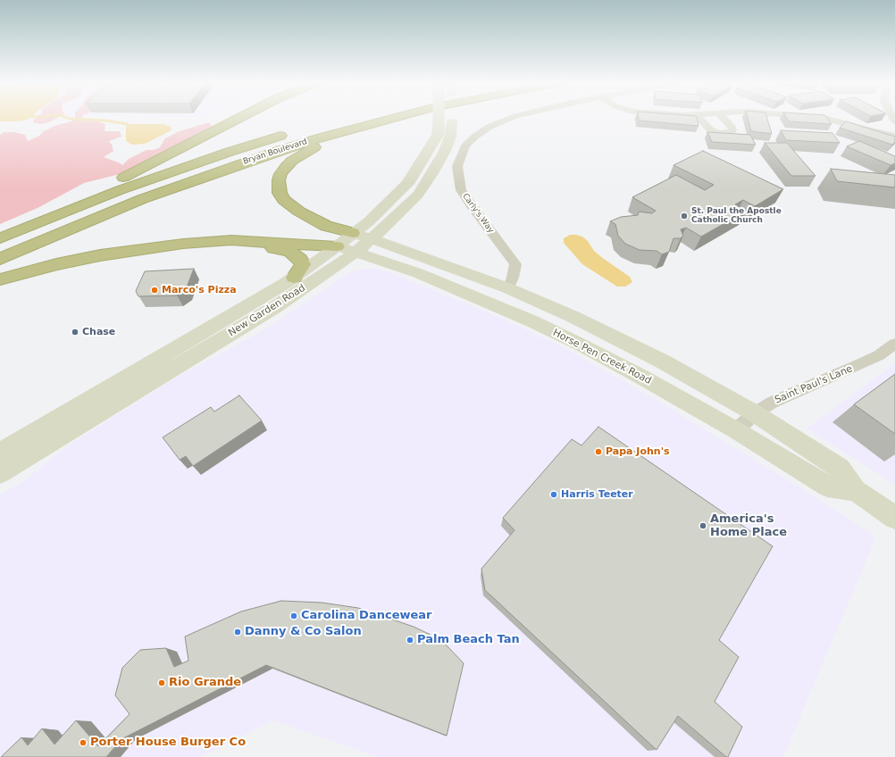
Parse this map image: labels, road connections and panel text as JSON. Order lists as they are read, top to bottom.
{
  "streets": {
    "highway": ["Bryan Boulevard"],
    "main road": ["New Garden Road", "Horse Pen Creek Road"],
    "street": ["Carly's Way", "Saint Paul's Lane"]
  },
  "crossings": [
    ["Carly's Way", "Horse Pen Creek Road"],
    ["New Garden Road", "Horse Pen Creek Road"],
    ["Horse Pen Creek Road", "Saint Paul's Lane"]
  ],
  "places": [
    "St. Paul the Apostle Catholic Church",
    "Marco's Pizza",
    "Chase",
    "Papa John's",
    "Harris Teeter",
    "America's Home Place",
    "Carolina Dancewear",
    "Danny & Co Salon",
    "Palm Beach Tan",
    "Rio Grande",
    "Porter House Burger Co"
  ]
}
